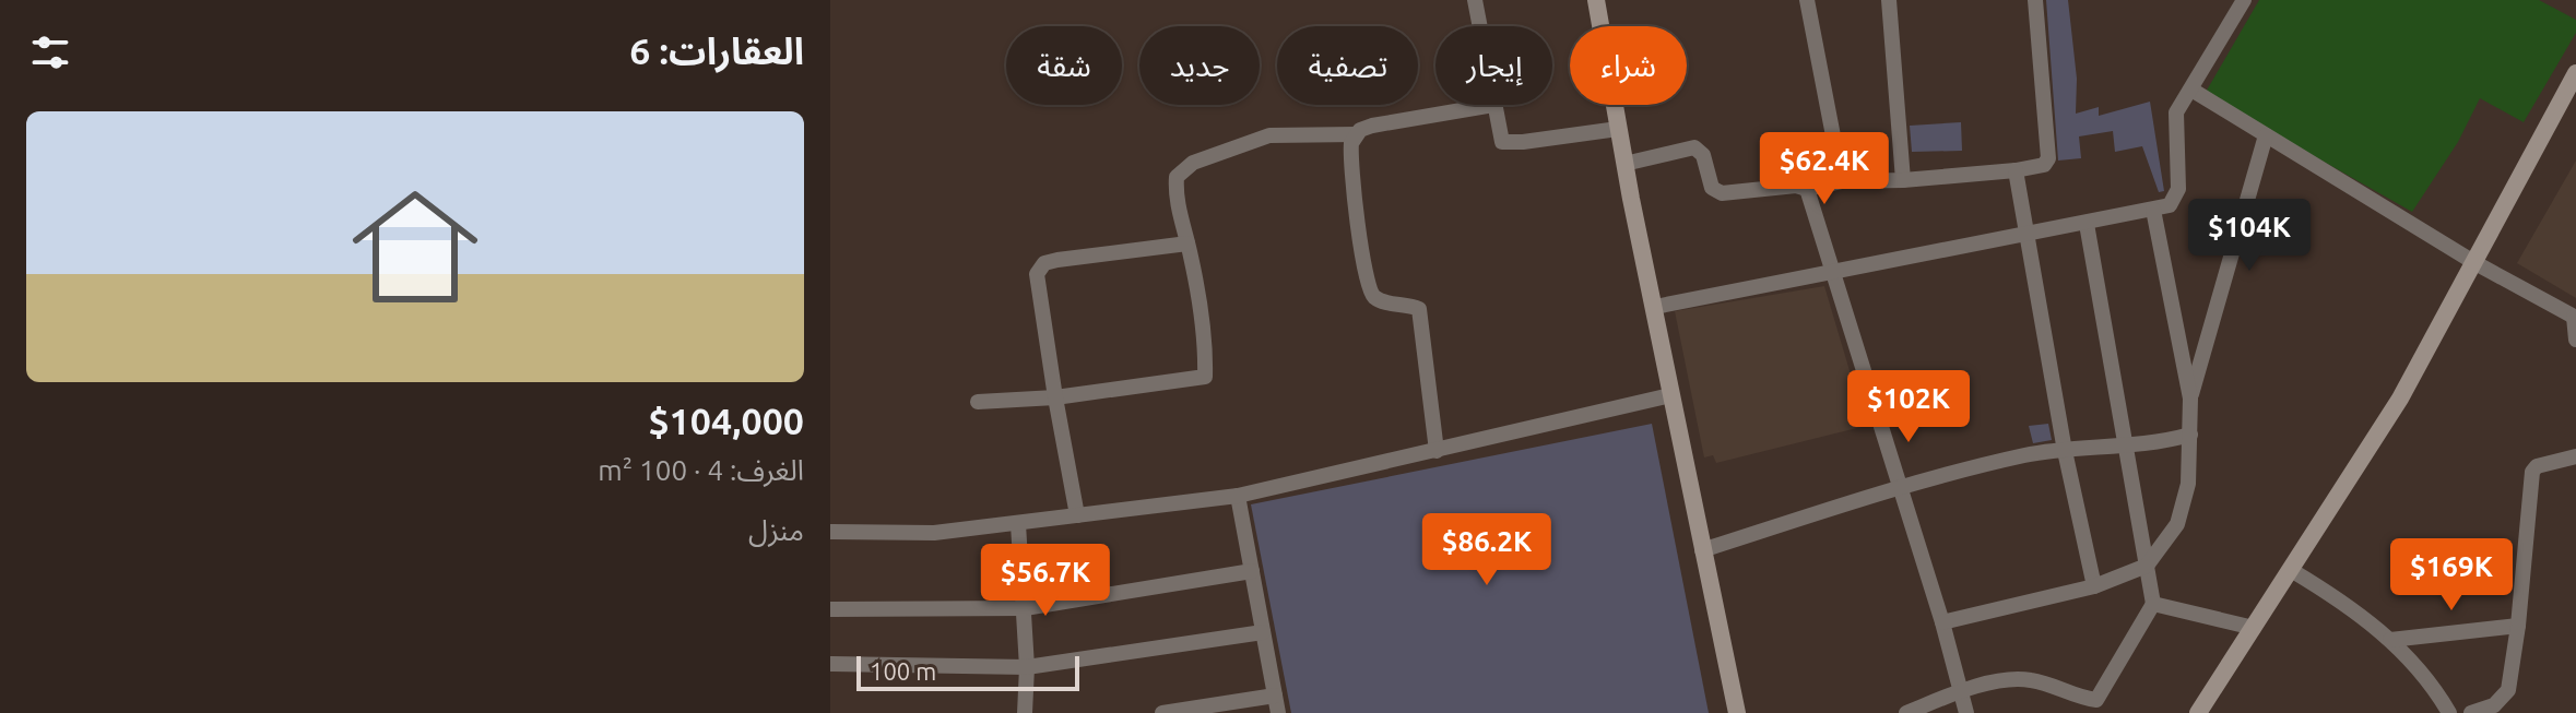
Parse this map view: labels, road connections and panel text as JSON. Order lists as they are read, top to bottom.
{
  "scale_bar": "100 m",
  "page": {
    "heading": "العقارات: 6",
    "chip": [
      "شراء",
      "إيجار",
      "تصفية",
      "جديد",
      "شقة"
    ],
    "list": [
      {
        "name": "$104,000",
        "note": "الغرف: 4 · 100 m² · منزل"
      }
    ],
    "price": [
      "$62.4K",
      "$104K",
      "$102K",
      "$86.2K",
      "$169K",
      "$56.7K"
    ],
    "scale": "100 m"
  }
}
